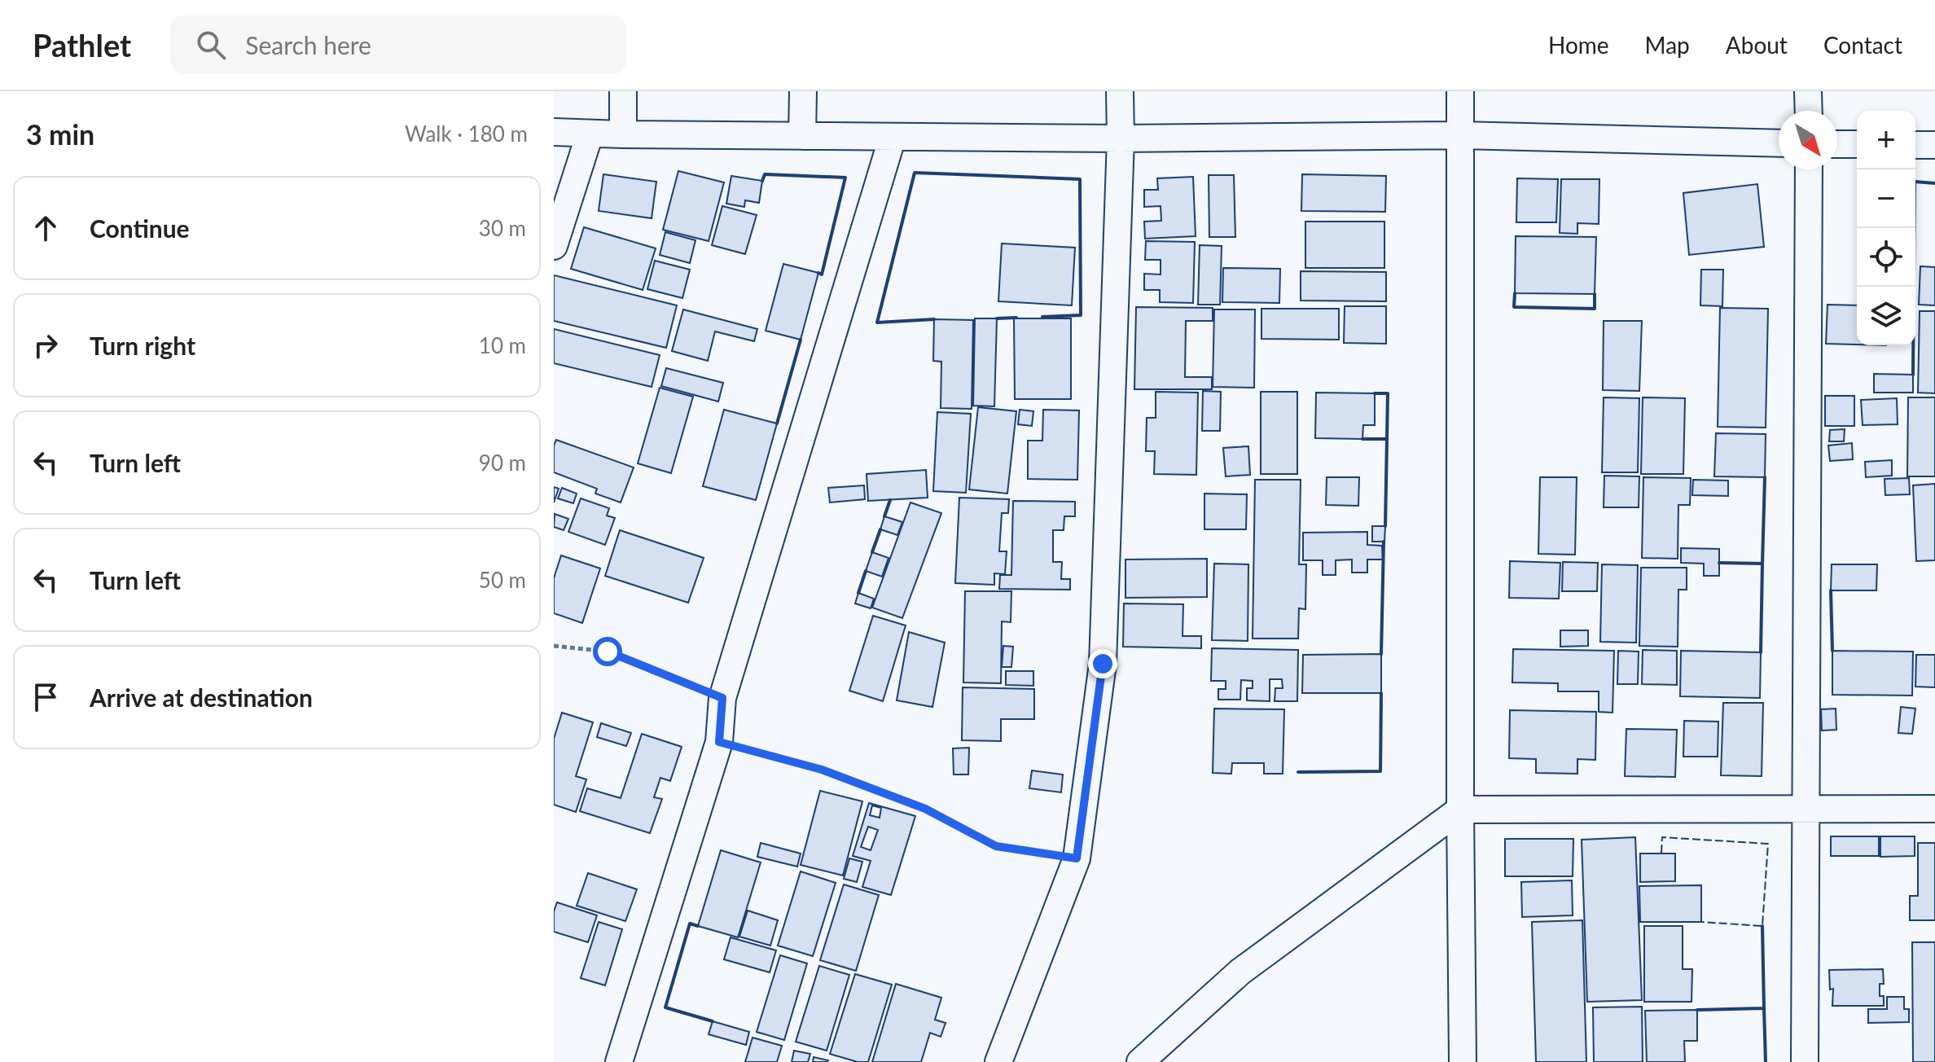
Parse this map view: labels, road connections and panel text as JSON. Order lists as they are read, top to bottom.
{
  "north": "bottom right",
  "page": {
    "header": "Pathlet",
    "search": "Search here",
    "nav": [
      "Home",
      "Map",
      "About",
      "Contact"
    ],
    "heading": ["3 min", "Walk · 180 m"],
    "map_buttons": ["+", "−"],
    "list": [
      ["Continue", "30 m"],
      ["Turn right", "10 m"],
      ["Turn left", "90 m"],
      ["Turn left", "50 m"],
      "Arrive at destination"
    ]
  }
}
